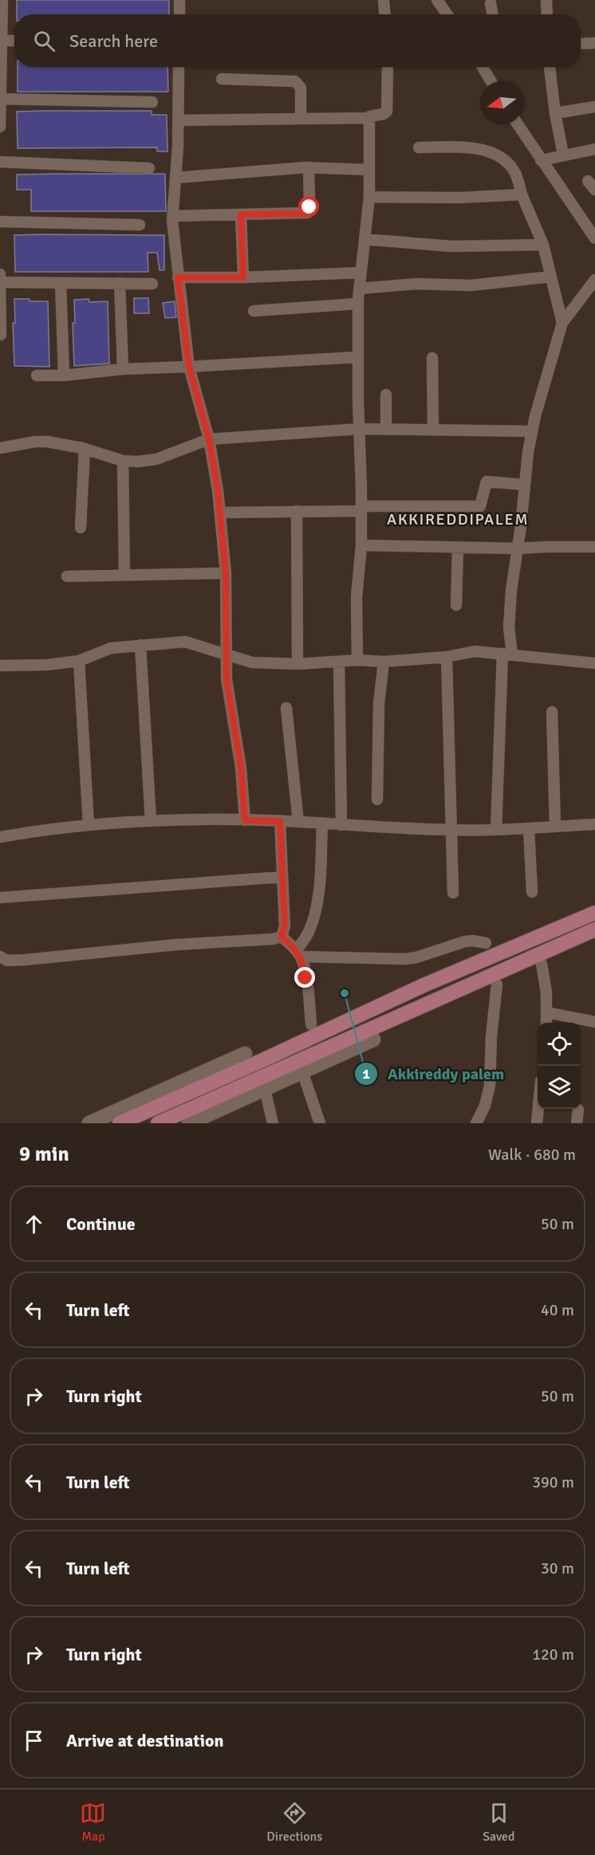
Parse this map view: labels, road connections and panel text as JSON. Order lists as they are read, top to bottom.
{
  "districts": ["AKKIREDDIPALEM"],
  "places": ["Akkireddy palem"],
  "north": "left",
  "page": {
    "search": "Search here",
    "heading": ["9 min", "Walk · 680 m"],
    "list": [
      ["Continue", "50 m"],
      ["Turn left", "40 m"],
      ["Turn right", "50 m"],
      ["Turn left", "390 m"],
      ["Turn left", "30 m"],
      ["Turn right", "120 m"],
      "Arrive at destination"
    ],
    "nav": ["Map", "Directions", "Saved"]
  }
}
